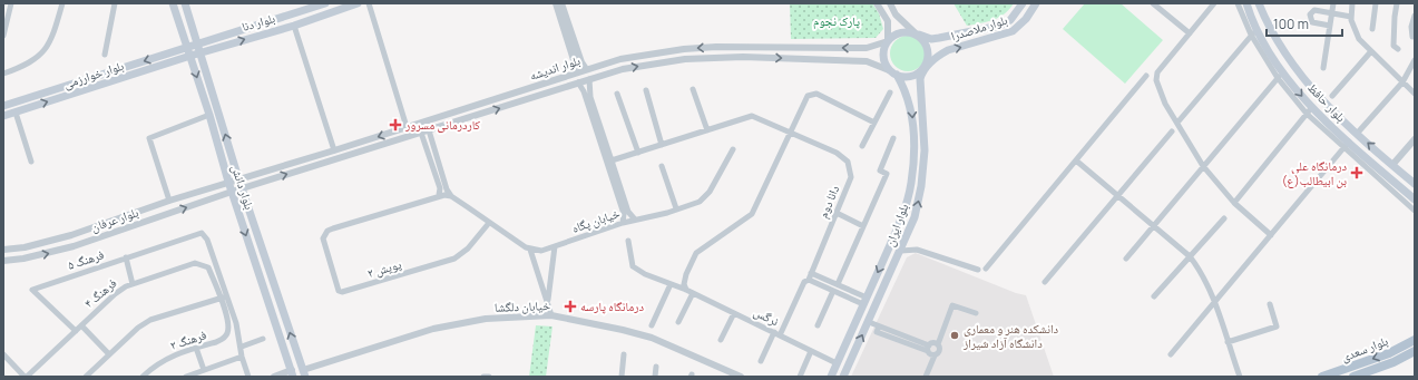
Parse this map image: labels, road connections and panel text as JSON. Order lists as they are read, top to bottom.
{
  "streets": {
    "main road": [
      "بلوار دنا",
      "بلوار ملاصدرا",
      "بلوار خوارزمی",
      "بلوار حافظ",
      "بلوار دانش",
      "بلوار ایران",
      "بلوار سعدی"
    ],
    "street": [
      "بلوار اندیشه",
      "دانا دوم",
      "بلوار عرفان",
      "خیابان پگاه",
      "فرهنگ ۵",
      "پویش ۲",
      "فرهنگ ۴",
      "خیابان دلگشا",
      "نرگس",
      "فرهنگ ۲"
    ]
  },
  "crossings": [
    ["بلوار دنا", "بلوار خوارزمی"],
    ["بلوار دنا", "بلوار دانش"],
    ["بلوار ملاصدرا", "بلوار اندیشه"],
    ["بلوار ملاصدرا", "بلوار ایران"],
    ["بلوار اندیشه", "بلوار دانش"],
    ["بلوار اندیشه", "بلوار عرفان"],
    ["بلوار اندیشه", "بلوار ایران"],
    ["بلوار خوارزمی", "بلوار دانش"],
    ["بلوار دانش", "بلوار عرفان"],
    ["بلوار دانش", "خیابان دلگشا"],
    ["دانا دوم", "نرگس"],
    ["بلوار ایران", "نرگس"],
    ["فرهنگ ۵", "فرهنگ ۴"],
    ["فرهنگ ۵", "فرهنگ ۲"],
    ["فرهنگ ۴", "فرهنگ ۲"]
  ],
  "parks": ["پارک نجوم"],
  "places": {
    "health": ["کاردرمانی مسرور", "درمانگاه علی بن ابیطالب(ع)", "درمانگاه پارسه"],
    "other": ["دانشکده هنر و معماری دانشگاه آزاد شیراز"]
  },
  "scale_bar": "100 m"
}
